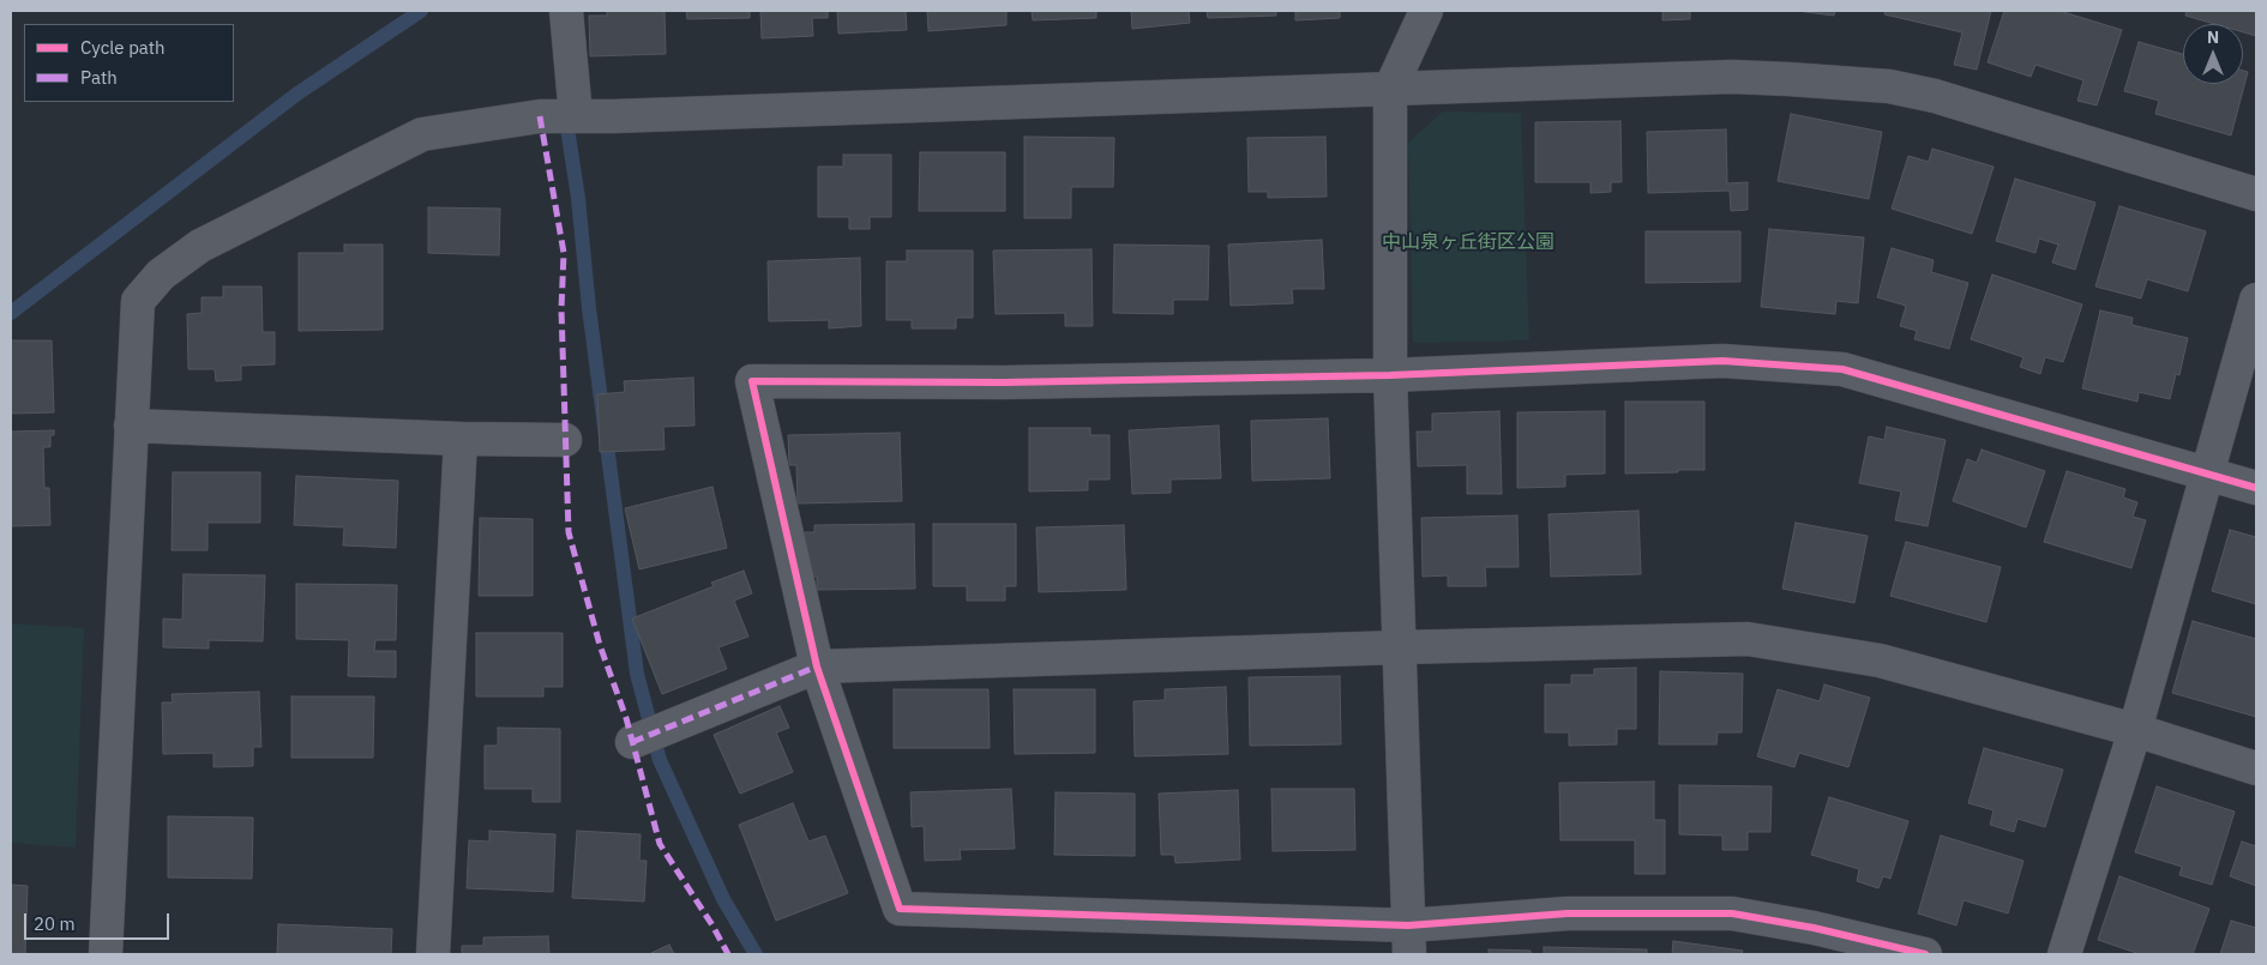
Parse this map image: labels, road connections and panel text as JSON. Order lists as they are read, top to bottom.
{
  "parks": ["中山泉ヶ丘街区公園"],
  "legend": ["Cycle path", "Path"],
  "scale_bar": "20 m",
  "north": "top"
}
